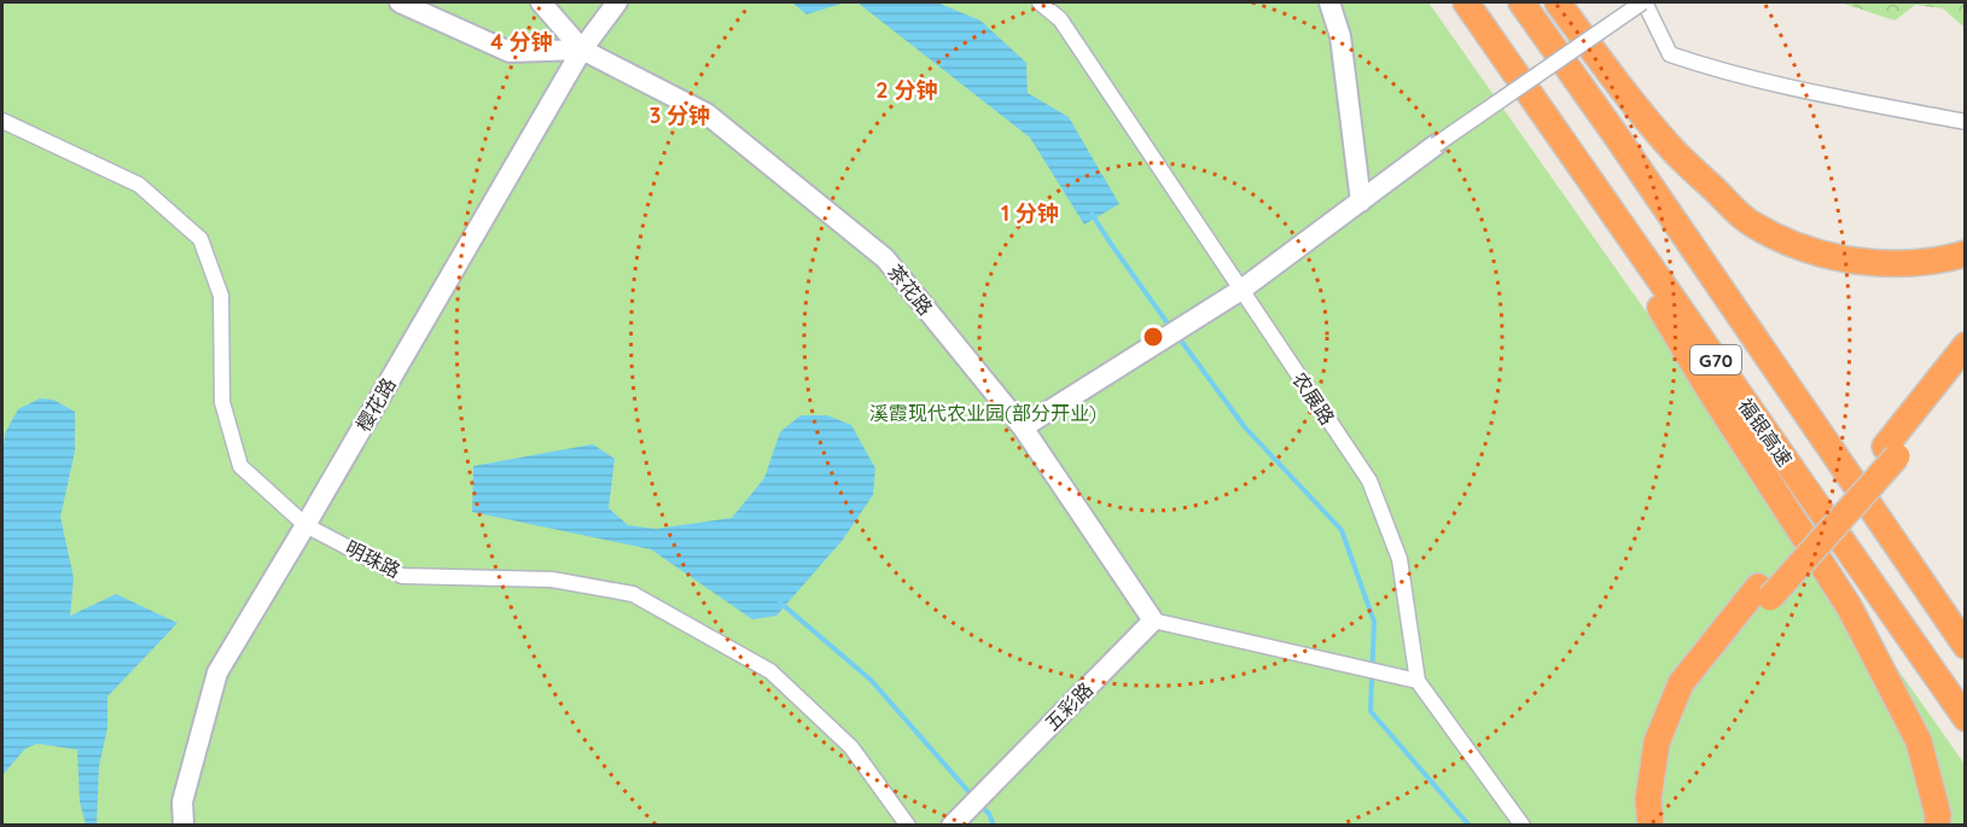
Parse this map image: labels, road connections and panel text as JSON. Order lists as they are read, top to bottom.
{
  "streets": {
    "highway": ["G70", "福银高速"],
    "street": [
      "茶花路",
      "农展路",
      "樱花路",
      "明珠路",
      "五彩路"
    ]
  },
  "crossings": [
    ["茶花路", "樱花路"],
    ["茶花路", "五彩路"],
    ["樱花路", "明珠路"]
  ],
  "parks": ["溪霞现代农业园(部分开业)"],
  "rings": [
    "4 分钟",
    "2 分钟",
    "3 分钟",
    "1 分钟"
  ]
}
